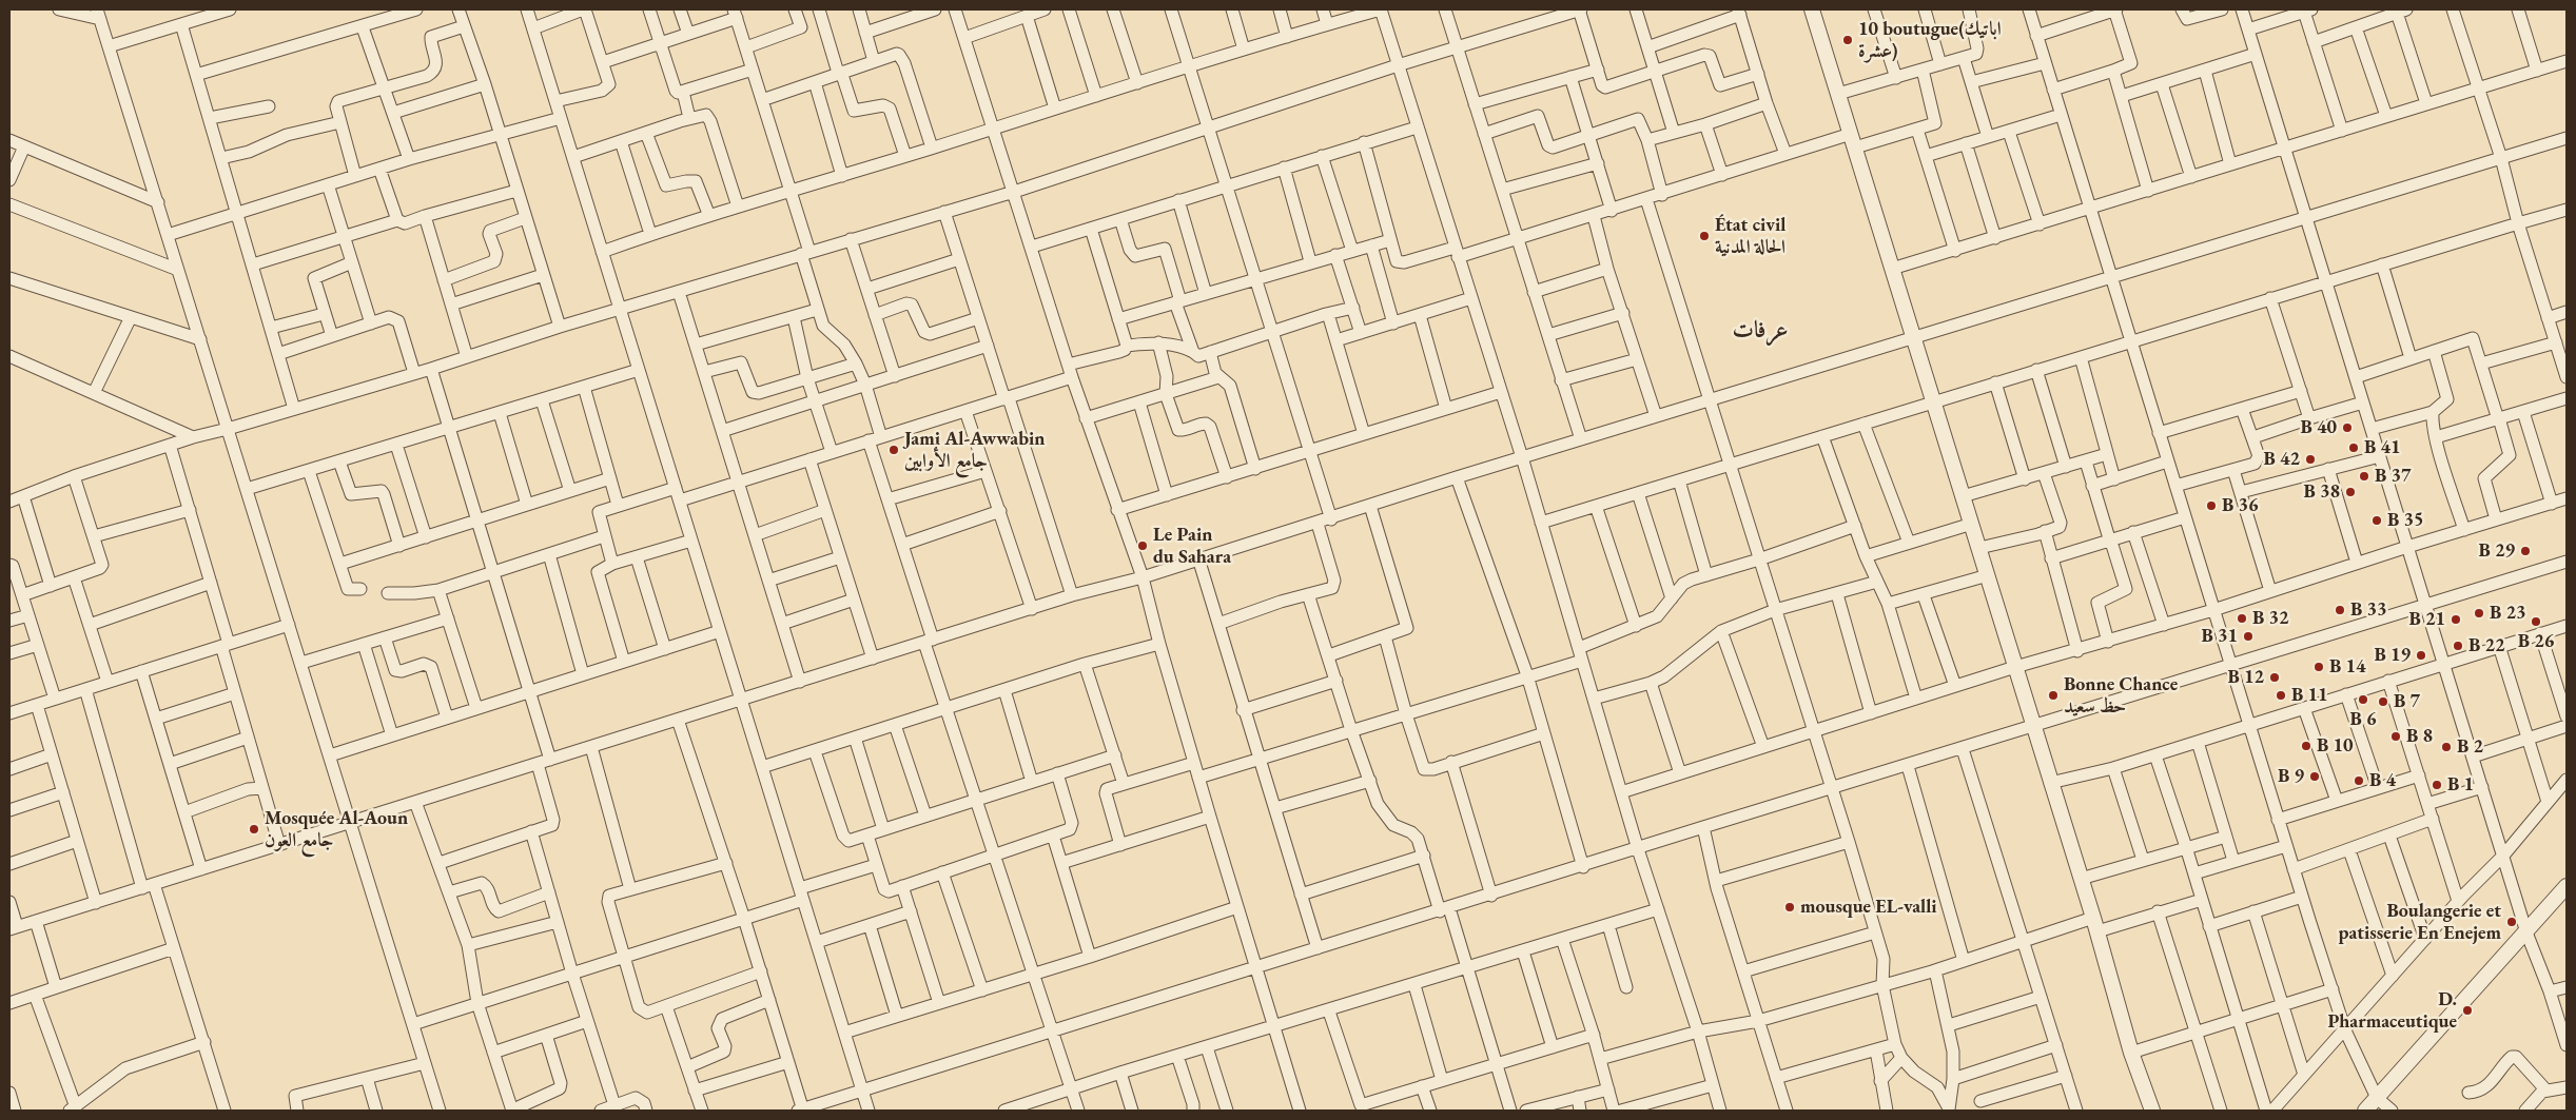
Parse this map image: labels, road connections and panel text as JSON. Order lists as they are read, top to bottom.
{
  "districts": ["عرفات"],
  "places": [
    "10 boutugue(اباتيك عشرة)",
    "État civil الحالة المدنية",
    "B 40",
    "B 41",
    "Jami Al-Awwabin جامع الأوابين",
    "B 42",
    "B 37",
    "B 38",
    "B 36",
    "B 35",
    "Le Pain du Sahara",
    "B 29",
    "B 33",
    "B 23",
    "B 32",
    "B 21",
    "B 26",
    "B 31",
    "B 22",
    "B 19",
    "B 14",
    "B 12",
    "Bonne Chance حظ سعيد",
    "B 11",
    "B 6",
    "B 7",
    "B 8",
    "B 10",
    "B 2",
    "B 9",
    "B 4",
    "B 1",
    "Mosquée Al-Aoun جامع العون",
    "mousque EL-valli",
    "Boulangerie et patisserie En Enejem",
    "D. Pharmaceutique"
  ]
}
